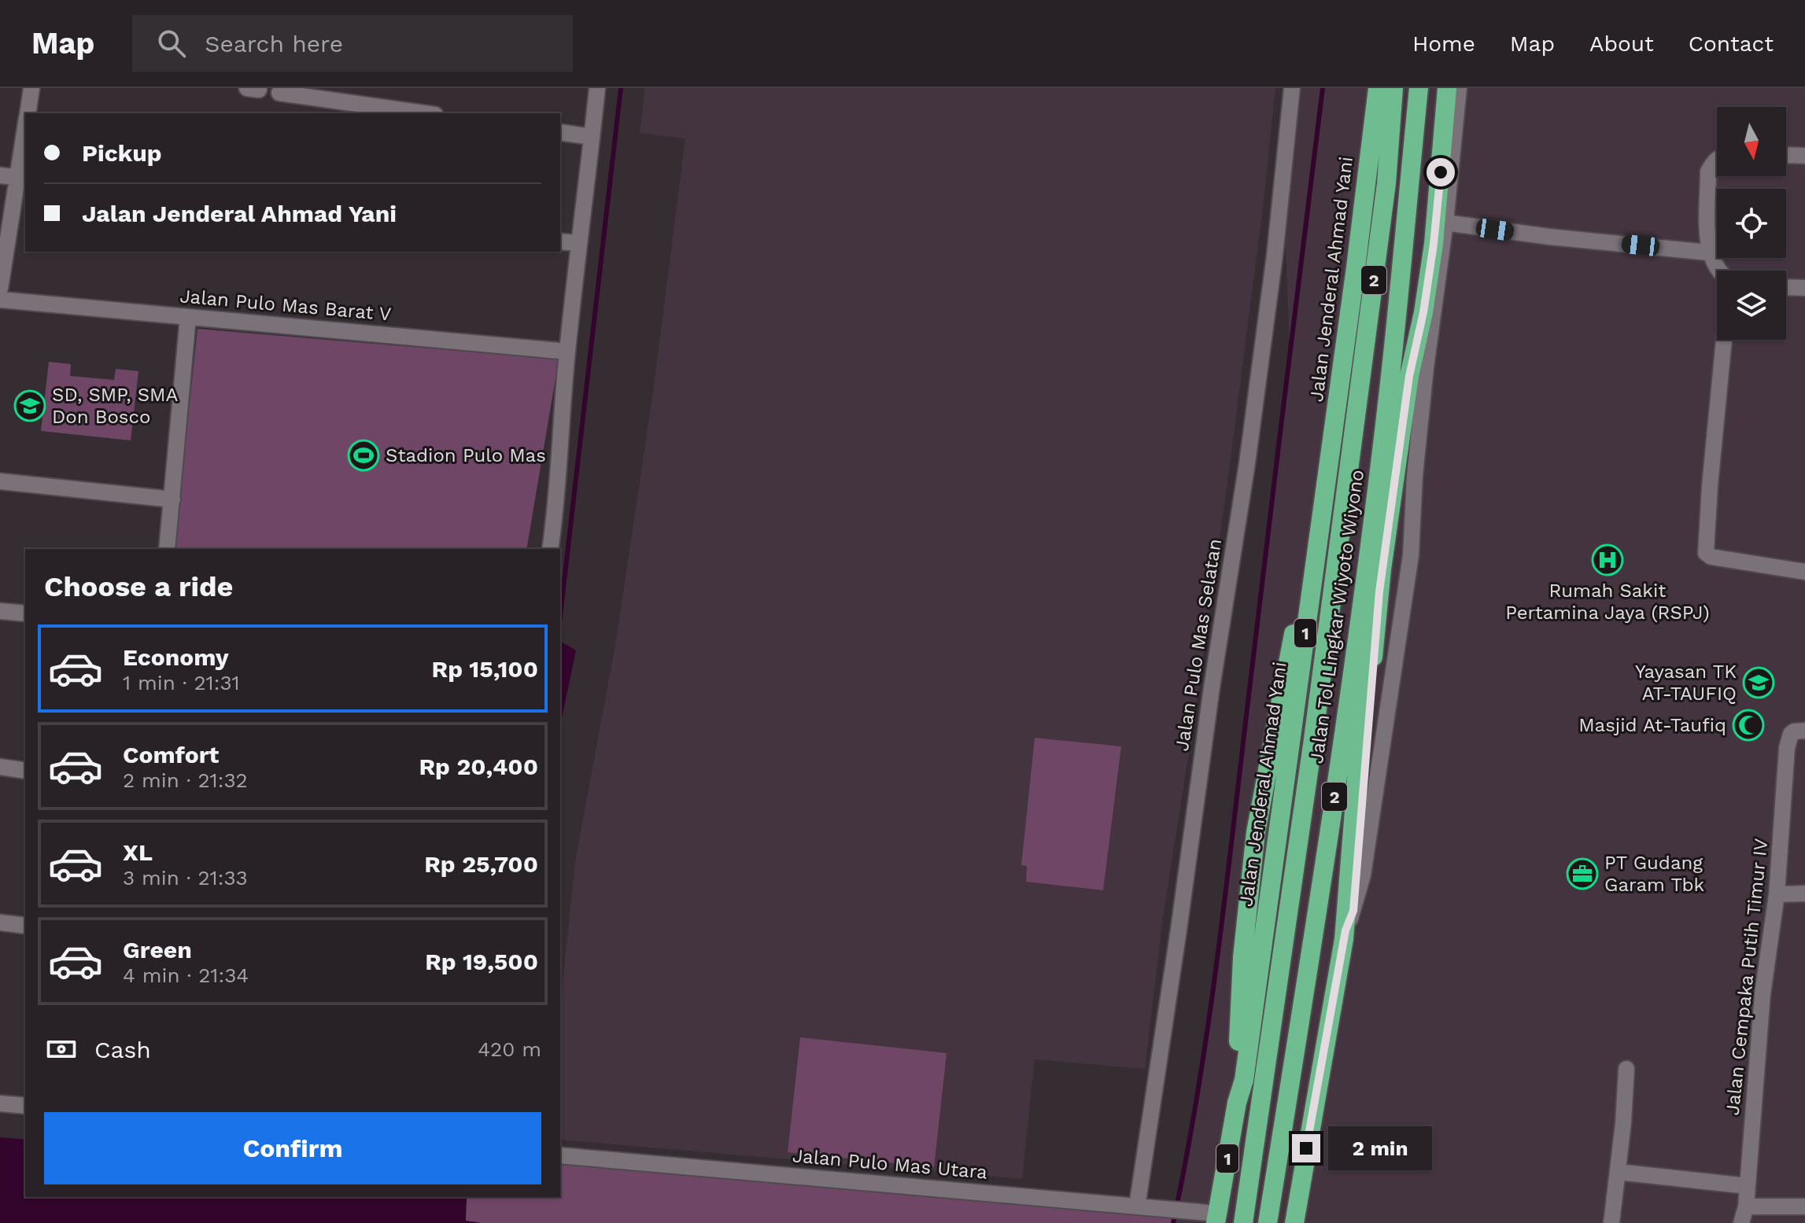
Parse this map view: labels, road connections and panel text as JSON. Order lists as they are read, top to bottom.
{
  "streets": {
    "highway": [
      "Jalan Jenderal Ahmad Yani",
      "2",
      "Jalan Tol Lingkar Wiyoto Wiyono",
      "1"
    ],
    "street": [
      "Jalan Pulo Mas Barat V",
      "Jalan Pulo Mas Selatan",
      "Jalan Cempaka Putih Timur IV",
      "Jalan Pulo Mas Utara"
    ]
  },
  "crossings": [
    ["Jalan Jenderal Ahmad Yani", "Jalan Pulo Mas Utara"],
    ["Jalan Pulo Mas Selatan", "Jalan Pulo Mas Utara"]
  ],
  "places": {
    "school or university": ["SD, SMP, SMA Don Bosco", "Yayasan TK AT-TAUFIQ"],
    "sports": ["Stadion Pulo Mas"],
    "hospital": ["Rumah Sakit Pertamina Jaya (RSPJ)"],
    "mosque": ["Masjid At-Taufiq"],
    "office": ["PT Gudang Garam Tbk"]
  },
  "north": "bottom",
  "page": {
    "header": "Map",
    "search": "Search here",
    "nav": [
      "Home",
      "Map",
      "About",
      "Contact"
    ],
    "banner": ["Pickup", "Jalan Jenderal Ahmad Yani"],
    "heading": "Choose a ride",
    "list": [
      {
        "name": "Economy",
        "note": "1 min · 21:31",
        "value": "Rp 15,100"
      },
      {
        "name": "Comfort",
        "note": "2 min · 21:32",
        "value": "Rp 20,400"
      },
      {
        "name": "XL",
        "note": "3 min · 21:33",
        "value": "Rp 25,700"
      },
      {
        "name": "Green",
        "note": "4 min · 21:34",
        "value": "Rp 19,500"
      }
    ],
    "pay": ["Cash", "420 m"],
    "buttons": "Confirm",
    "bubble": "2 min"
  }
}
